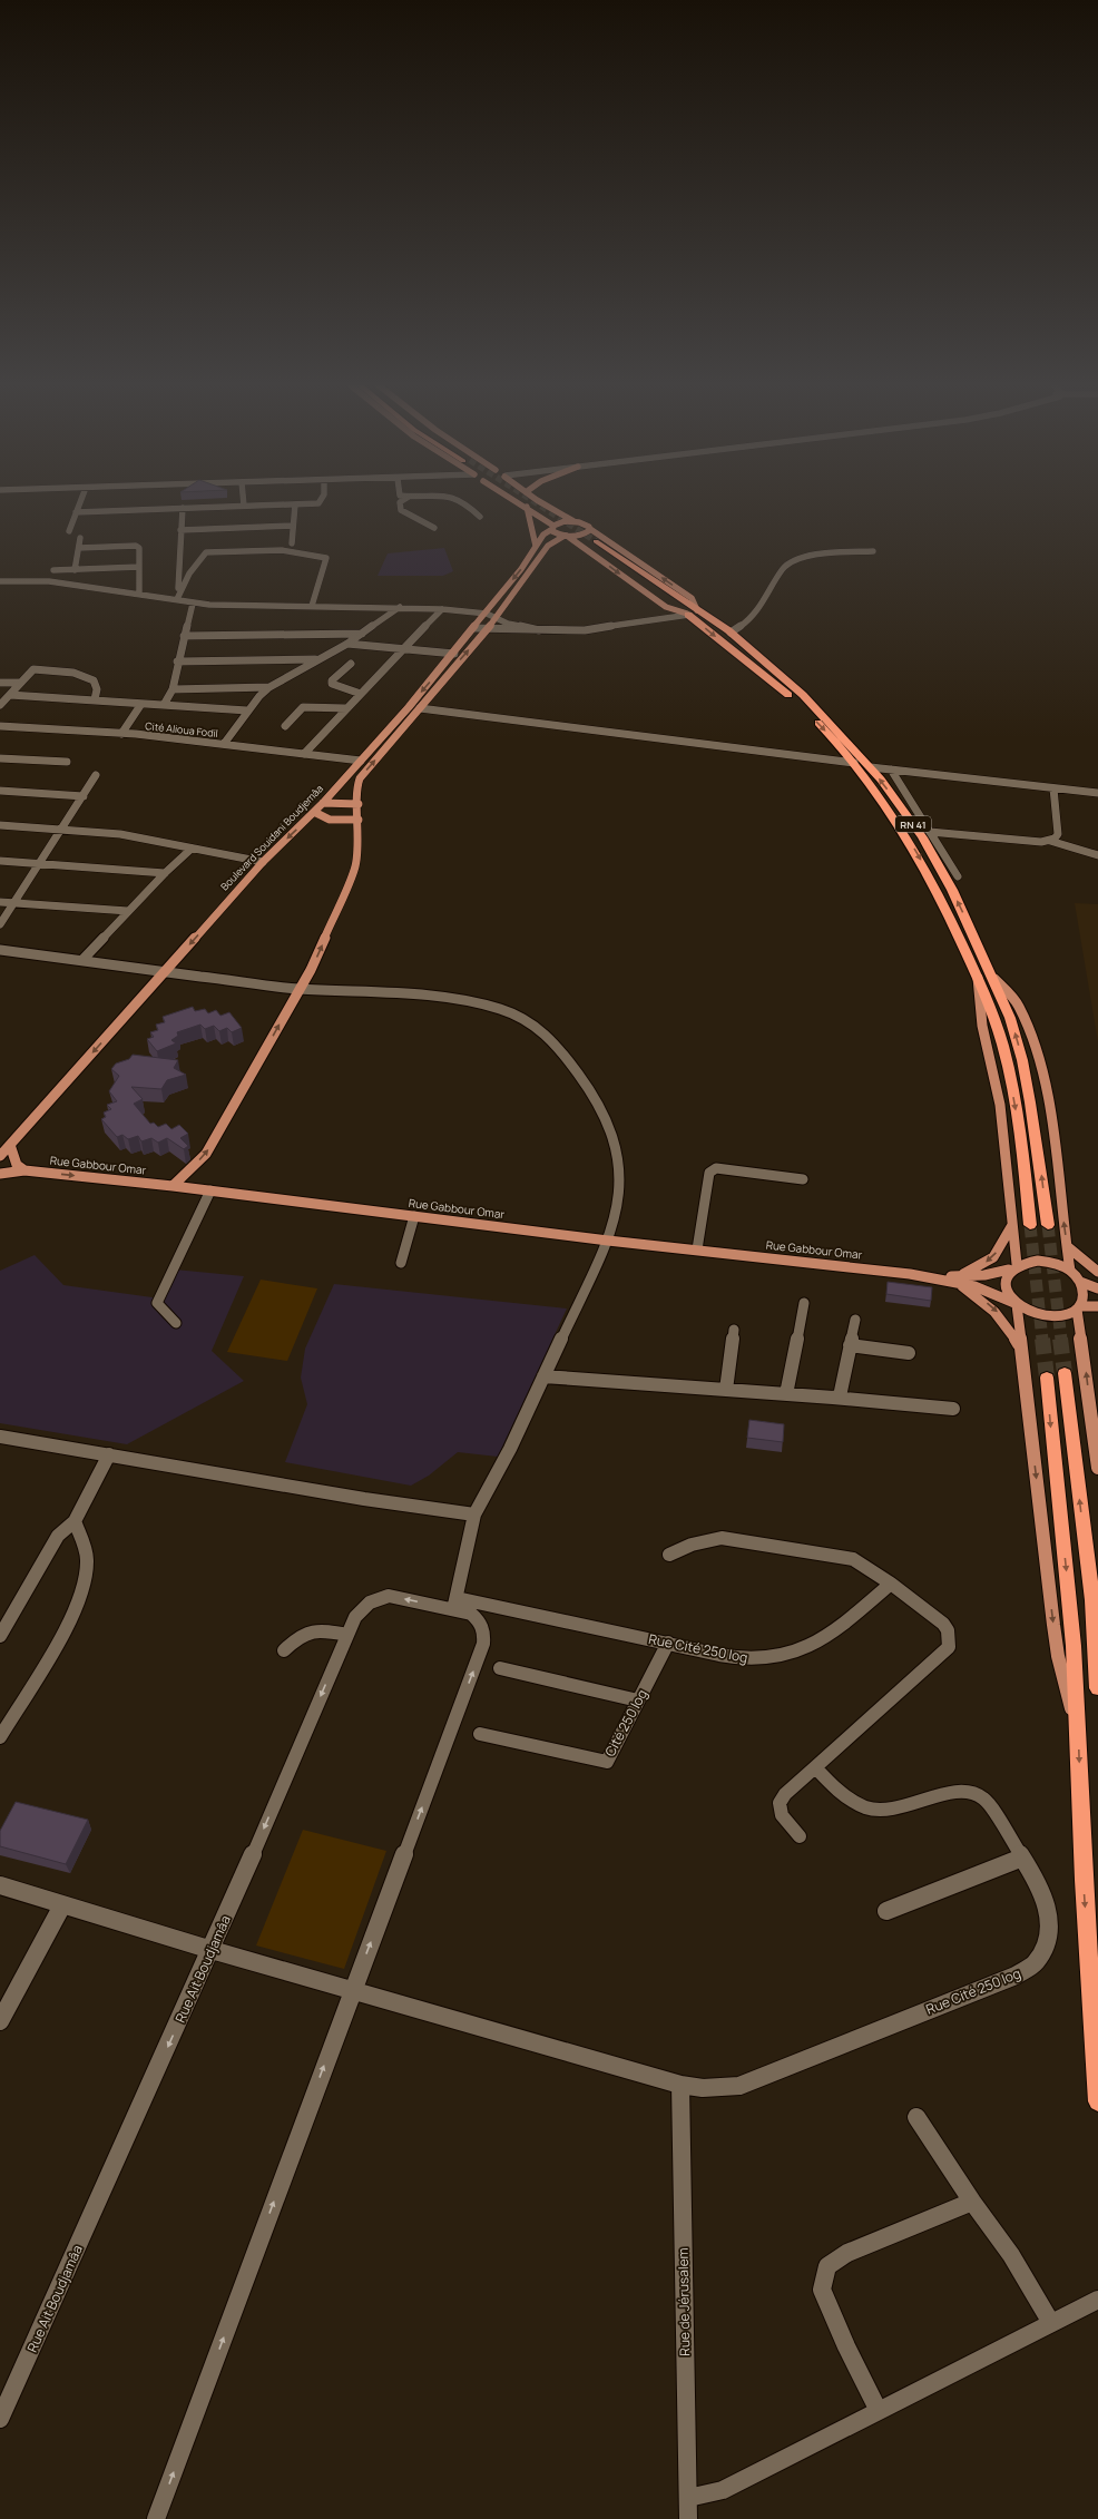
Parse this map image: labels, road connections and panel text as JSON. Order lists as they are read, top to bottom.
{
  "streets": {
    "highway": ["RN 41"],
    "main road": ["Boulevard Souidani Boudjemâa", "Rue Gabbour Omar"],
    "street": [
      "Cité Alioua Fodil",
      "Rue Cité 250 log",
      "Cité 250 log",
      "Rue Ait Boudjamâa",
      "Rue de Jérusalem"
    ]
  },
  "crossings": [
    ["Cité Alioua Fodil", "Boulevard Souidani Boudjemâa"],
    ["Rue Cité 250 log", "Cité 250 log"],
    ["Rue Cité 250 log", "Rue Ait Boudjamâa"],
    ["Rue Cité 250 log", "Rue de Jérusalem"]
  ],
  "one_way": ["Rue Ait Boudjamâa"]
}
